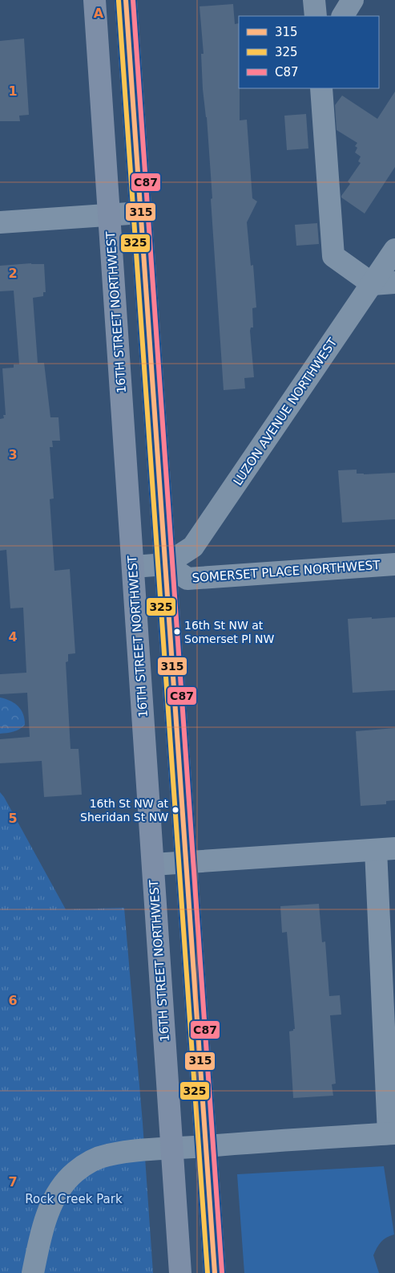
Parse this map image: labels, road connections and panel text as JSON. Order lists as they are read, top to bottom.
{
  "streets": {
    "main road": ["16TH STREET NORTHWEST"],
    "street": ["LUZON AVENUE NORTHWEST", "SOMERSET PLACE NORTHWEST"]
  },
  "crossings": [
    ["LUZON AVENUE NORTHWEST", "SOMERSET PLACE NORTHWEST"]
  ],
  "parks": ["Rock Creek Park"],
  "places": ["16th St NW at Somerset Pl NW", "16th St NW at Sheridan St NW"],
  "lines": ["transit line 315", "transit line C87", "transit line 325"],
  "legend": ["315", "325", "C87"],
  "grid": {
    "columns": ["A"],
    "rows": [
      "1",
      "2",
      "3",
      "4",
      "5",
      "6",
      "7"
    ]
  }
}
